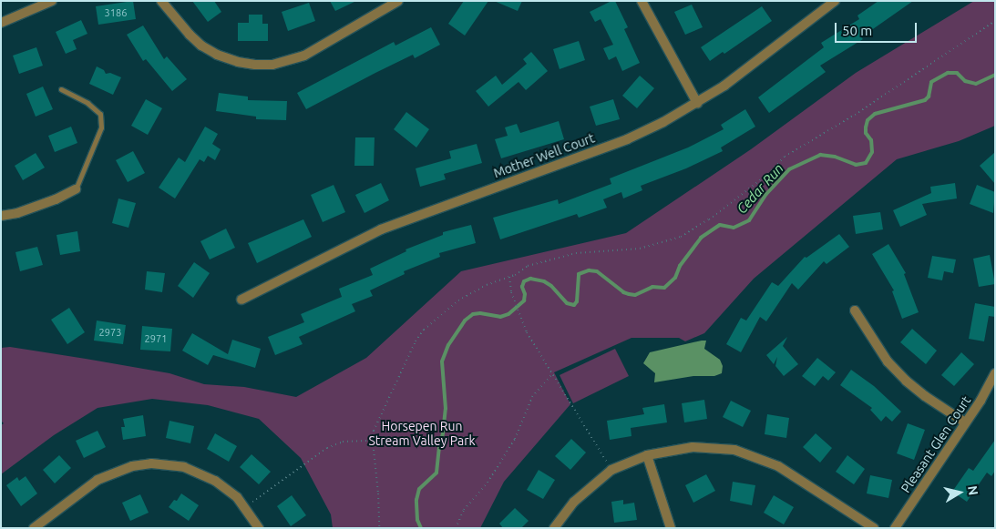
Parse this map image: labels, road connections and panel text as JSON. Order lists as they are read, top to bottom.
{
  "streets": {
    "street": ["Mother Well Court", "Pleasant Glen Court"]
  },
  "water": ["Cedar Run"],
  "parks": ["Horsepen Run Stream Valley Park"],
  "house_numbers": ["3186", "2973", "2971"],
  "scale_bar": "50 m",
  "north": "right"
}
